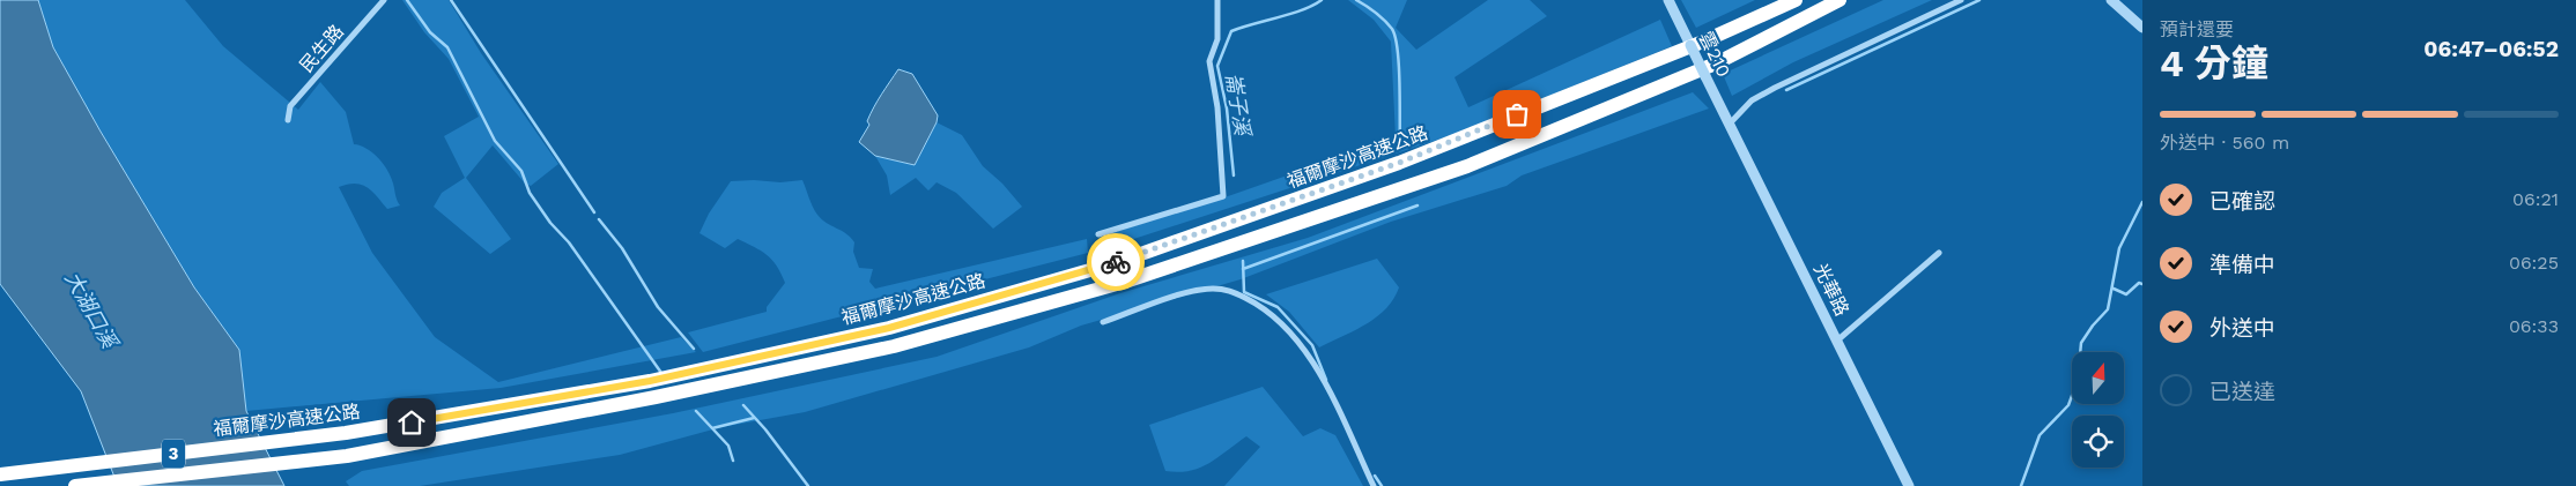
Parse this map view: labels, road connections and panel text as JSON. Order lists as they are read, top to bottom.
{
  "streets": {
    "highway": ["福爾摩沙高速公路", "3"],
    "street": ["民生路", "雲210", "光華路"]
  },
  "crossings": [
    ["雲210", "光華路"]
  ],
  "water": ["崙子溪", "大湖口溪"],
  "north": "top",
  "page": {
    "heading": ["4 分鐘", "預計還要", "06:47–06:52"],
    "bar": "外送中 · 560 m",
    "list": [
      ["已確認", "06:21"],
      ["準備中", "06:25"],
      ["外送中", "06:33"],
      "已送達"
    ]
  }
}
